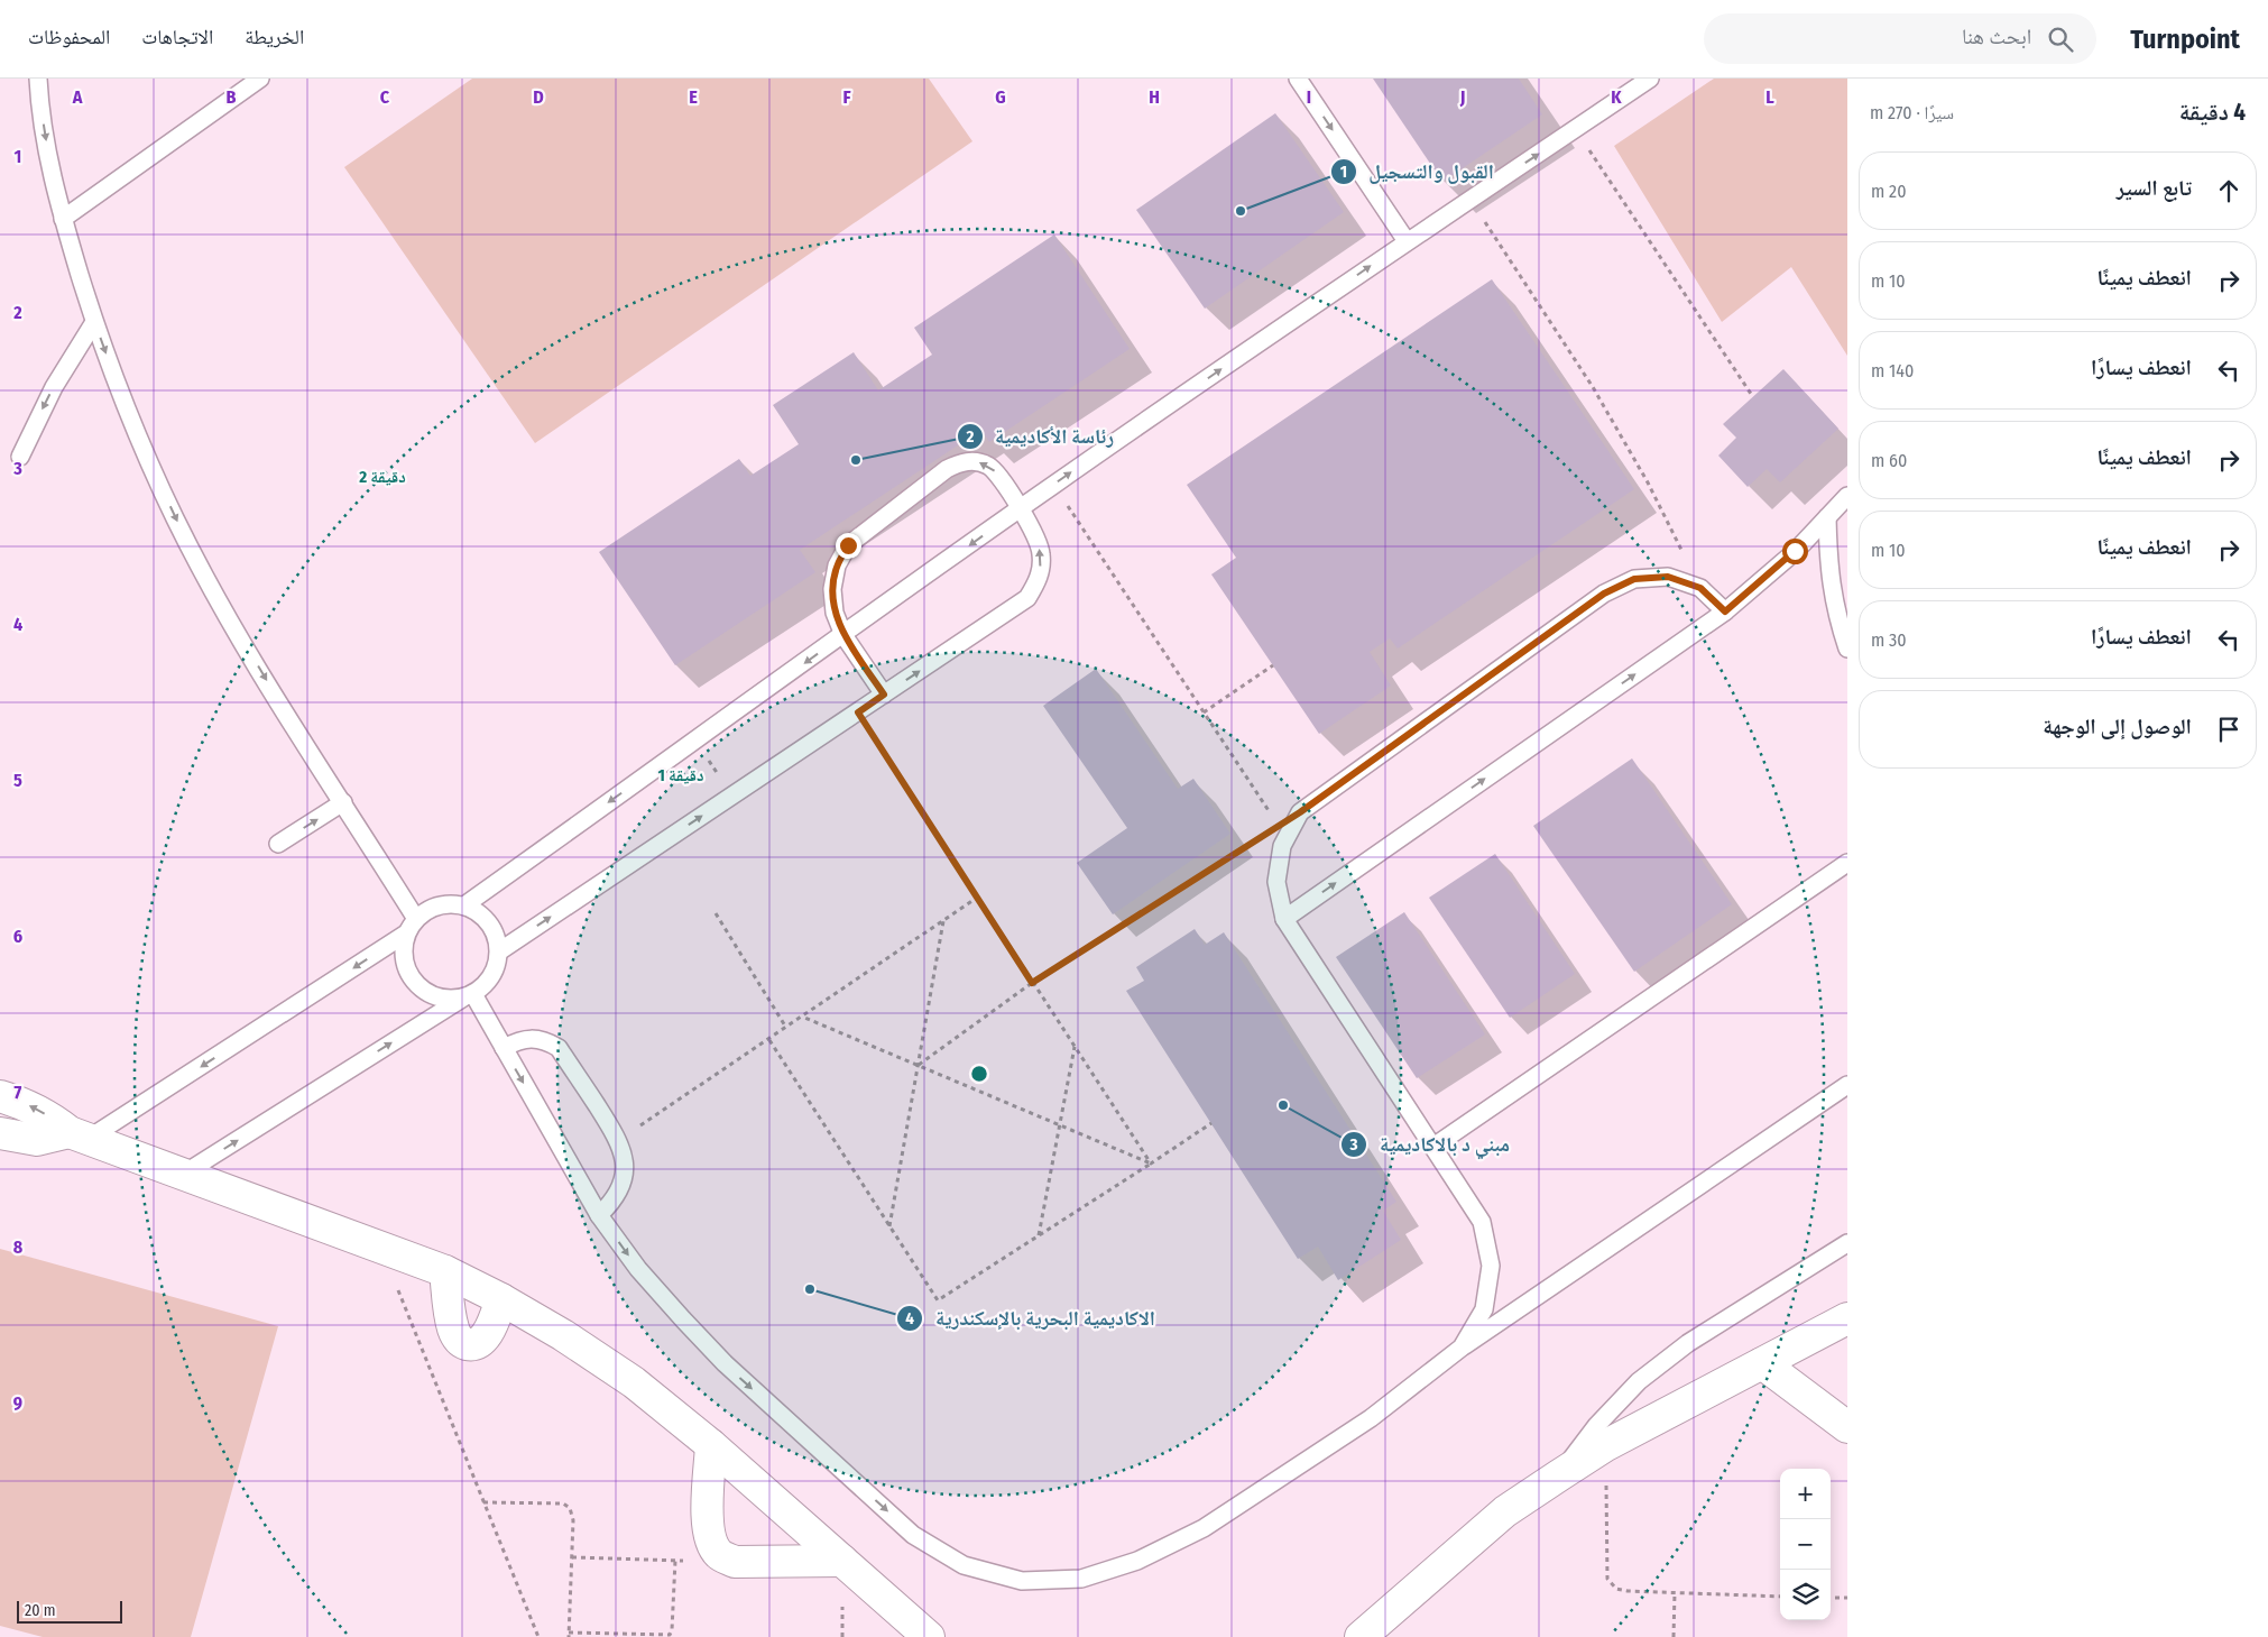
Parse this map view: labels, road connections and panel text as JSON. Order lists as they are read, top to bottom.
{
  "places": [
    "القبول والتسجيل",
    "رئاسة الأكاديمية",
    "مبني د بالاكاديمية",
    "الاكاديمية البحرية بالإسكندرية"
  ],
  "scale_bar": "20 m",
  "page": {
    "header": "Turnpoint",
    "search": "ابحث هنا",
    "nav": ["الخريطة", "الاتجاهات", "المحفوظات"],
    "heading": ["4 دقيقة", "سيرًا · 270 m"],
    "list": [
      ["تابع السير", "20 m"],
      ["انعطف يمينًا", "10 m"],
      ["انعطف يسارًا", "140 m"],
      ["انعطف يمينًا", "60 m"],
      ["انعطف يمينًا", "10 m"],
      ["انعطف يسارًا", "30 m"],
      "الوصول إلى الوجهة"
    ],
    "map_buttons": ["+", "−"],
    "scale": "20 m"
  },
  "grid": {
    "columns": [
      "A",
      "B",
      "C",
      "D",
      "E",
      "F",
      "G",
      "H",
      "I",
      "J",
      "K",
      "L"
    ],
    "rows": [
      "1",
      "2",
      "3",
      "4",
      "5",
      "6",
      "7",
      "8",
      "9"
    ]
  },
  "rings": ["2 دقيقة", "1 دقيقة"]
}
